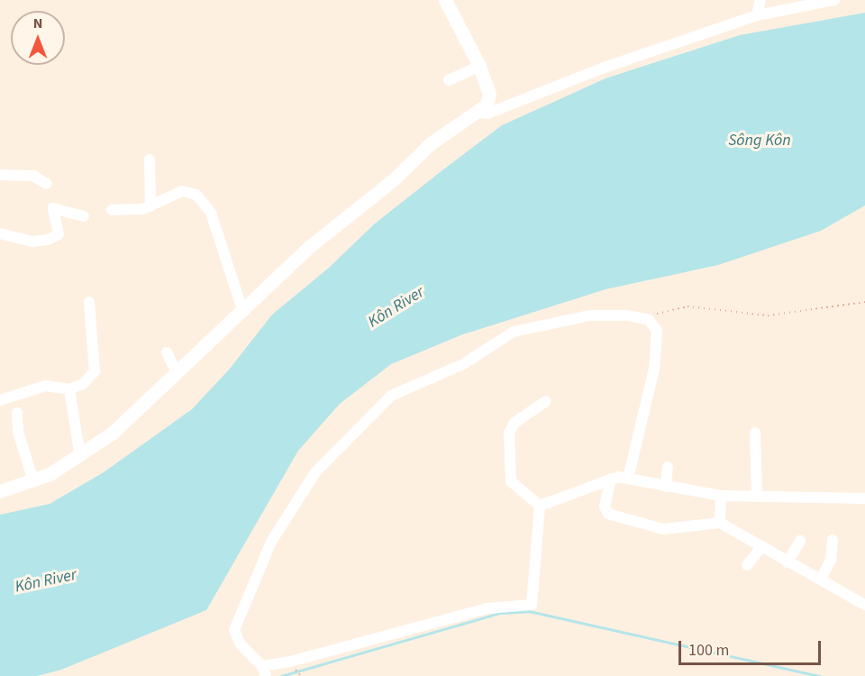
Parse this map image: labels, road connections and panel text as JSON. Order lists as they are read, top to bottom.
{
  "water": ["Sông Kôn", "Kôn River"],
  "scale_bar": "100 m",
  "north": "top"
}
